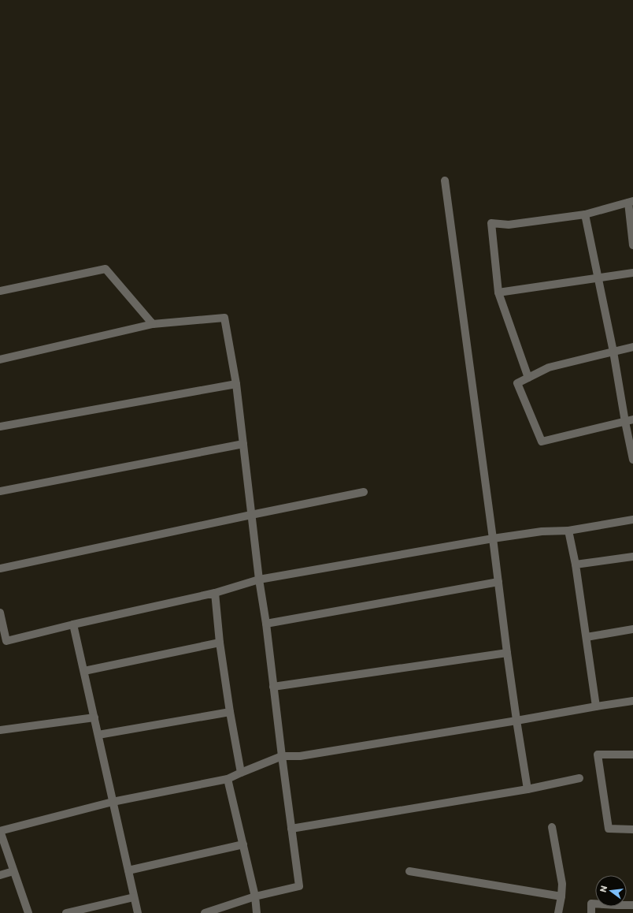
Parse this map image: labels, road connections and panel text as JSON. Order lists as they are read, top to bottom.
{
  "north": "left"
}
